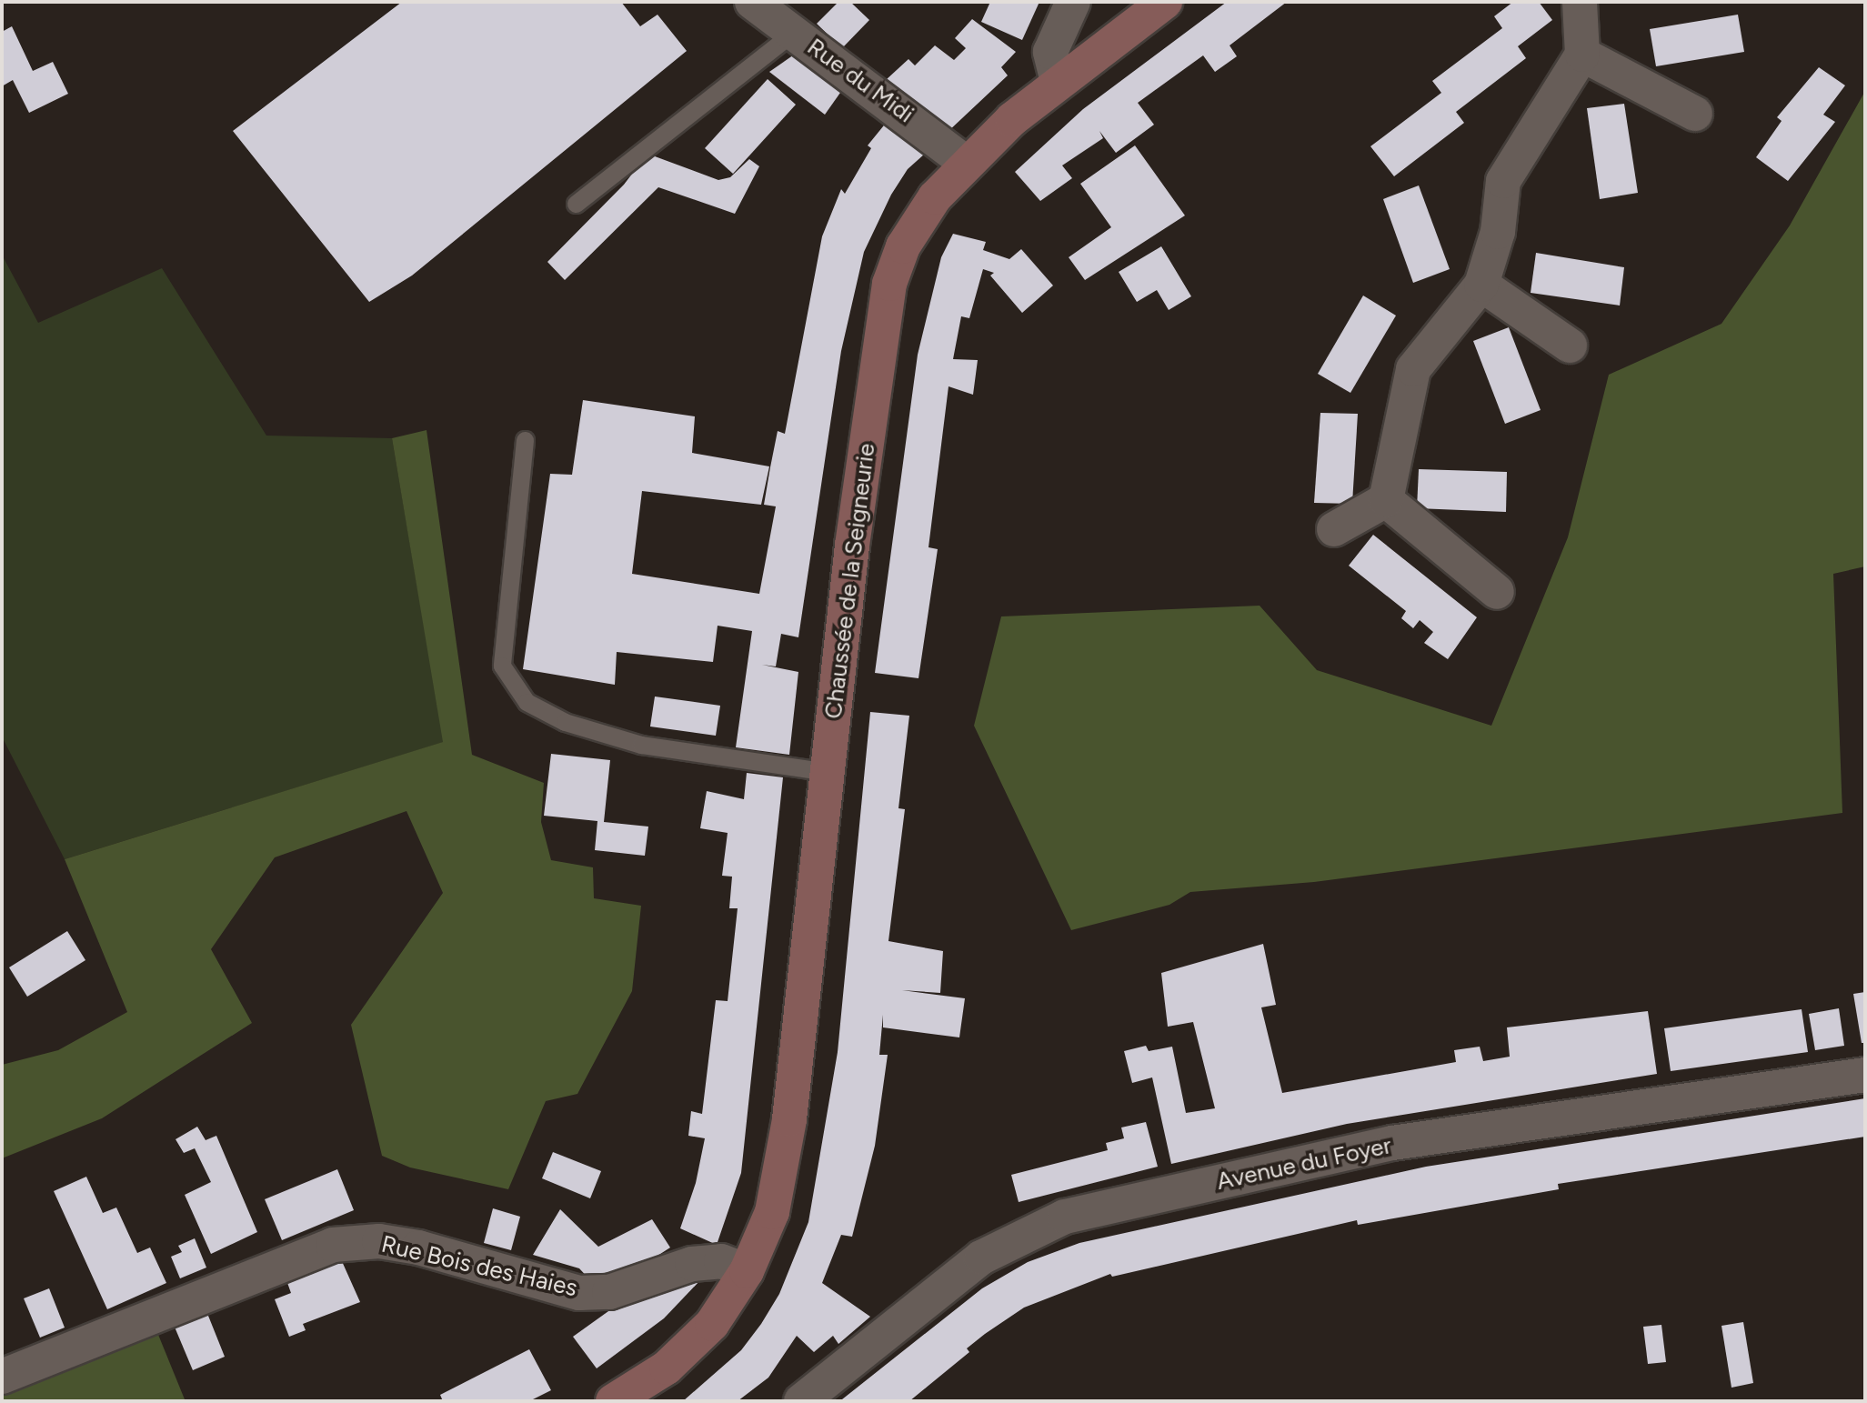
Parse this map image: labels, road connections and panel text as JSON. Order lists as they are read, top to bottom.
{
  "streets": {
    "main road": ["Chaussée de la Seigneurie"],
    "street": ["Rue du Midi", "Avenue du Foyer", "Rue Bois des Haies"]
  },
  "crossings": [
    ["Rue du Midi", "Chaussée de la Seigneurie"],
    ["Chaussée de la Seigneurie", "Rue Bois des Haies"]
  ]
}
